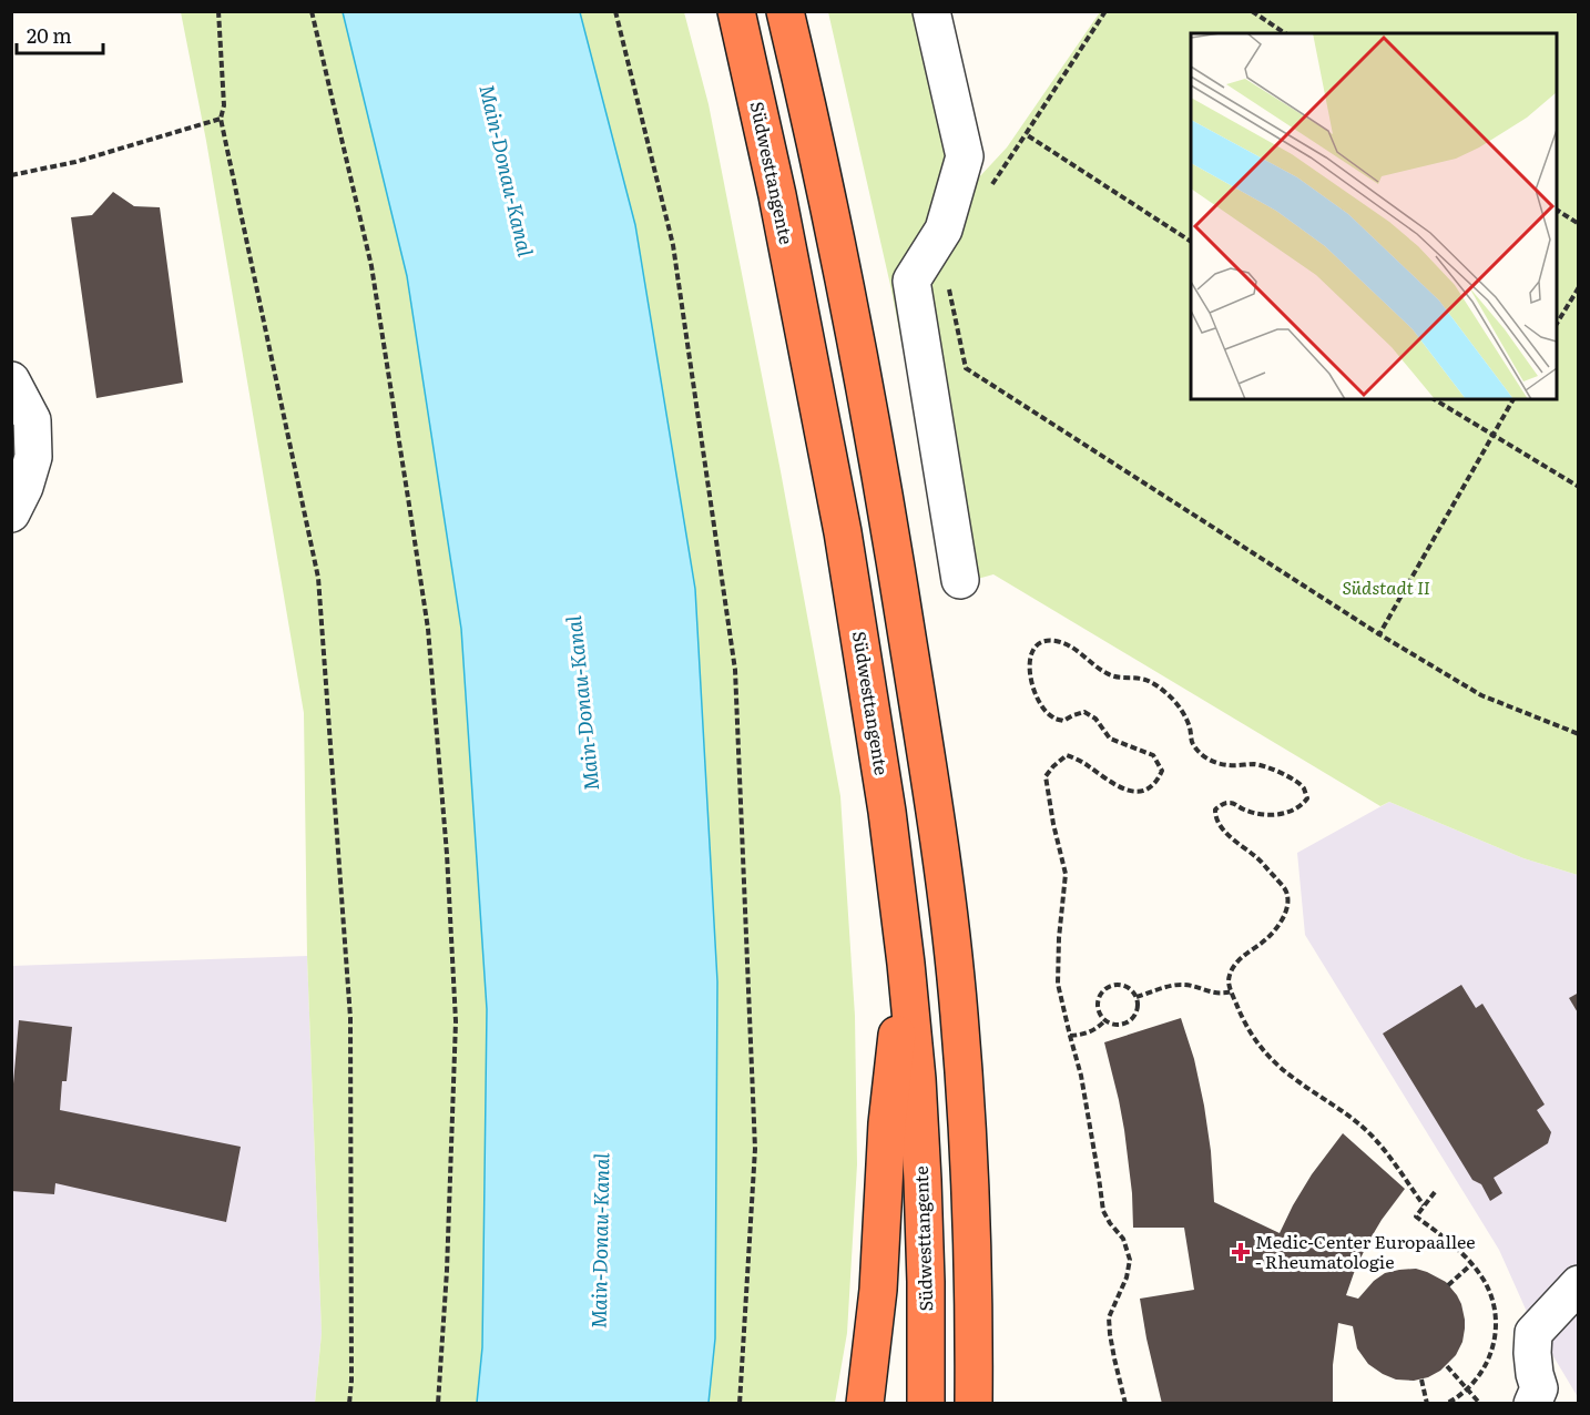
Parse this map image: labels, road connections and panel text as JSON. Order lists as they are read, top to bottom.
{
  "streets": {
    "highway": ["Südwesttangente"]
  },
  "water": ["Main-Donau-Kanal"],
  "parks": ["Südstadt II"],
  "places": {
    "health": ["Medic-Center Europaallee - Rheumatologie"]
  },
  "scale_bar": "20 m"
}
